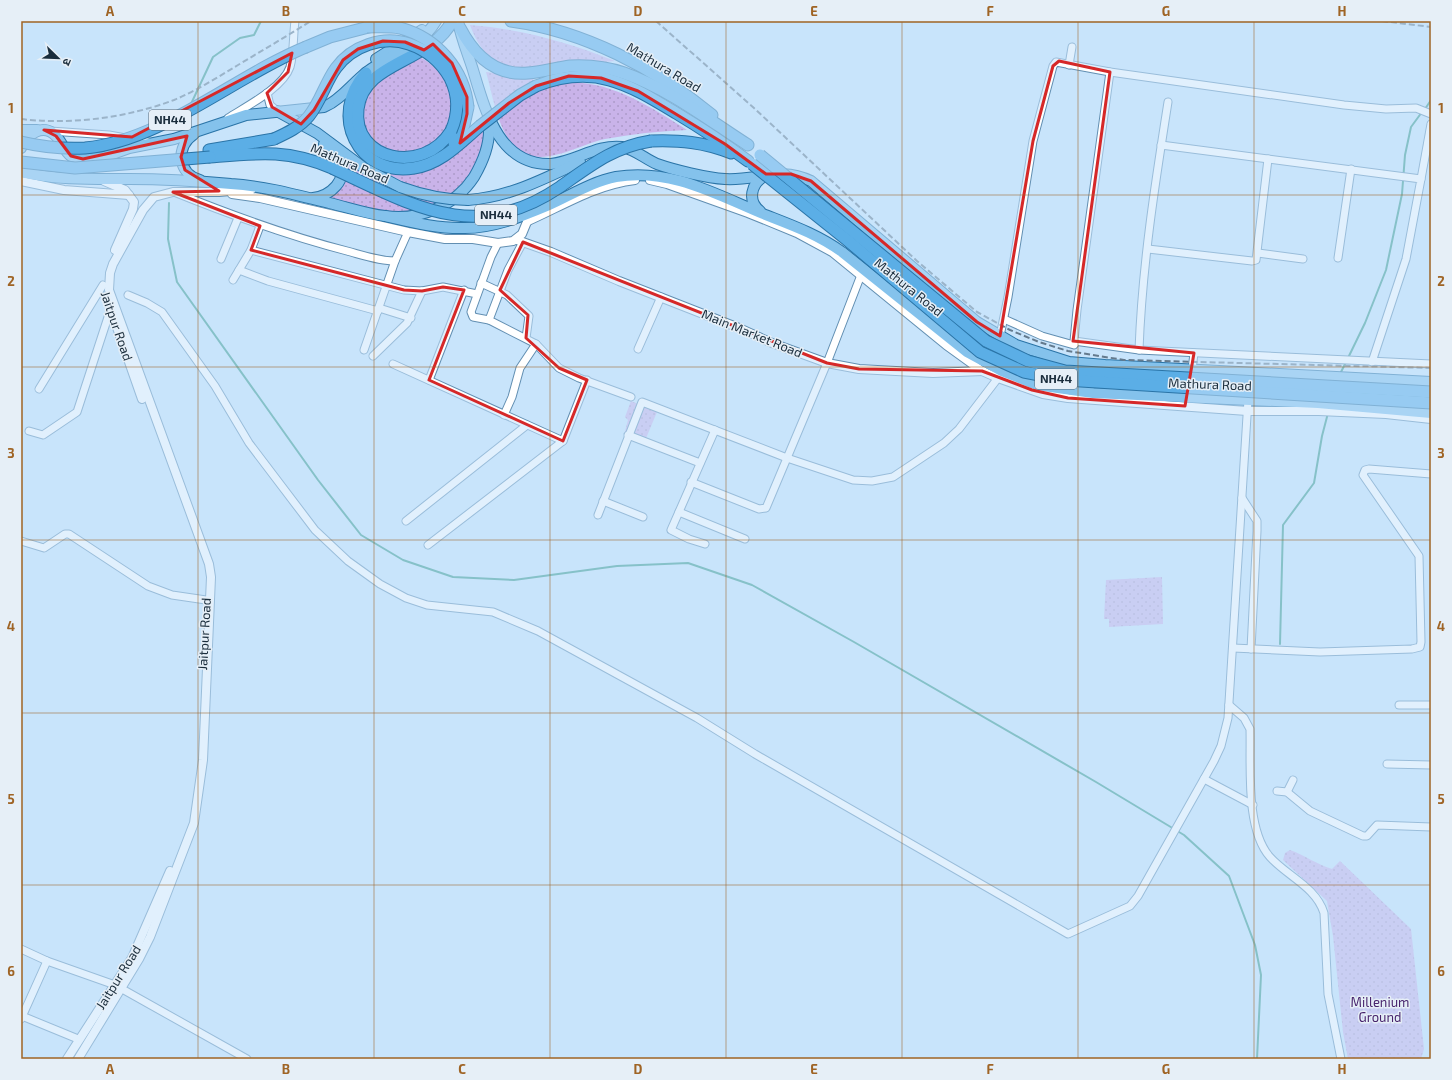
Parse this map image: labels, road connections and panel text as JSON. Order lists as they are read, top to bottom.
{
  "streets": {
    "highway": ["Mathura Road", "NH44"],
    "street": ["Jaitpur Road", "Main Market Road"]
  },
  "crossings": [
    ["Mathura Road", "Main Market Road"]
  ],
  "parks": ["Millenium Ground"],
  "north": "bottom right",
  "grid": {
    "columns": [
      "A",
      "B",
      "C",
      "D",
      "E",
      "F",
      "G",
      "H"
    ],
    "rows": [
      "1",
      "2",
      "3",
      "4",
      "5",
      "6"
    ]
  }
}
